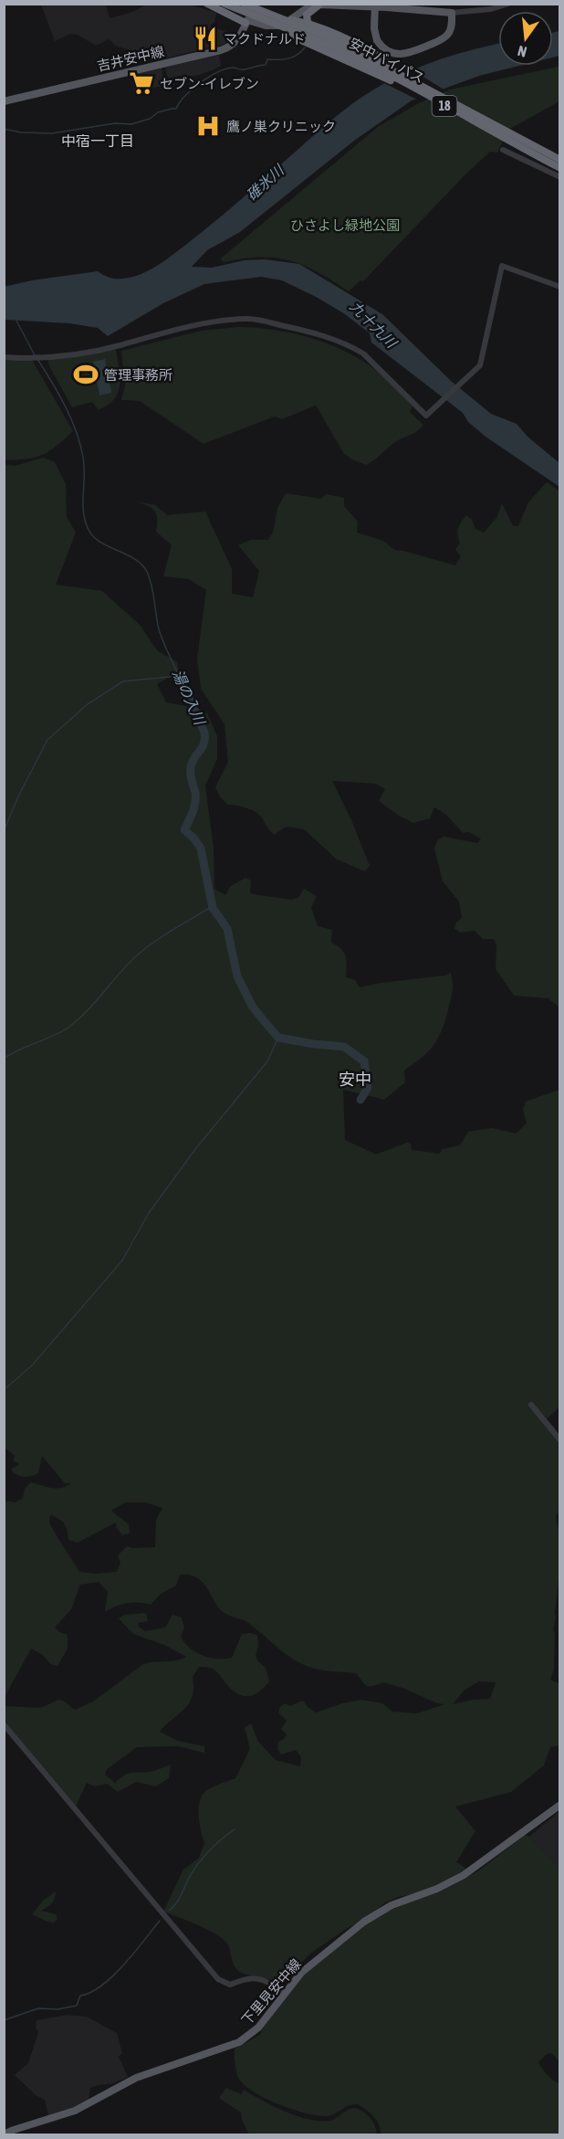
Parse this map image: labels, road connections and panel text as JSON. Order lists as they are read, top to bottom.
{
  "streets": {
    "highway": ["安中バイパス", "18"],
    "main road": ["吉井安中線", "下里見安中線"]
  },
  "crossings": [
    ["安中バイパス", "18"]
  ],
  "districts": ["中宿一丁目", "安中"],
  "water": ["碓氷川", "九十九川", "湯の入川"],
  "parks": ["ひさよし緑地公園"],
  "places": {
    "restaurant": ["マクドナルド"],
    "supermarket": ["セブン-イレブン"],
    "hospital": ["鷹ノ巣クリニック"],
    "sports": ["管理事務所"]
  },
  "north": "bottom"
}
